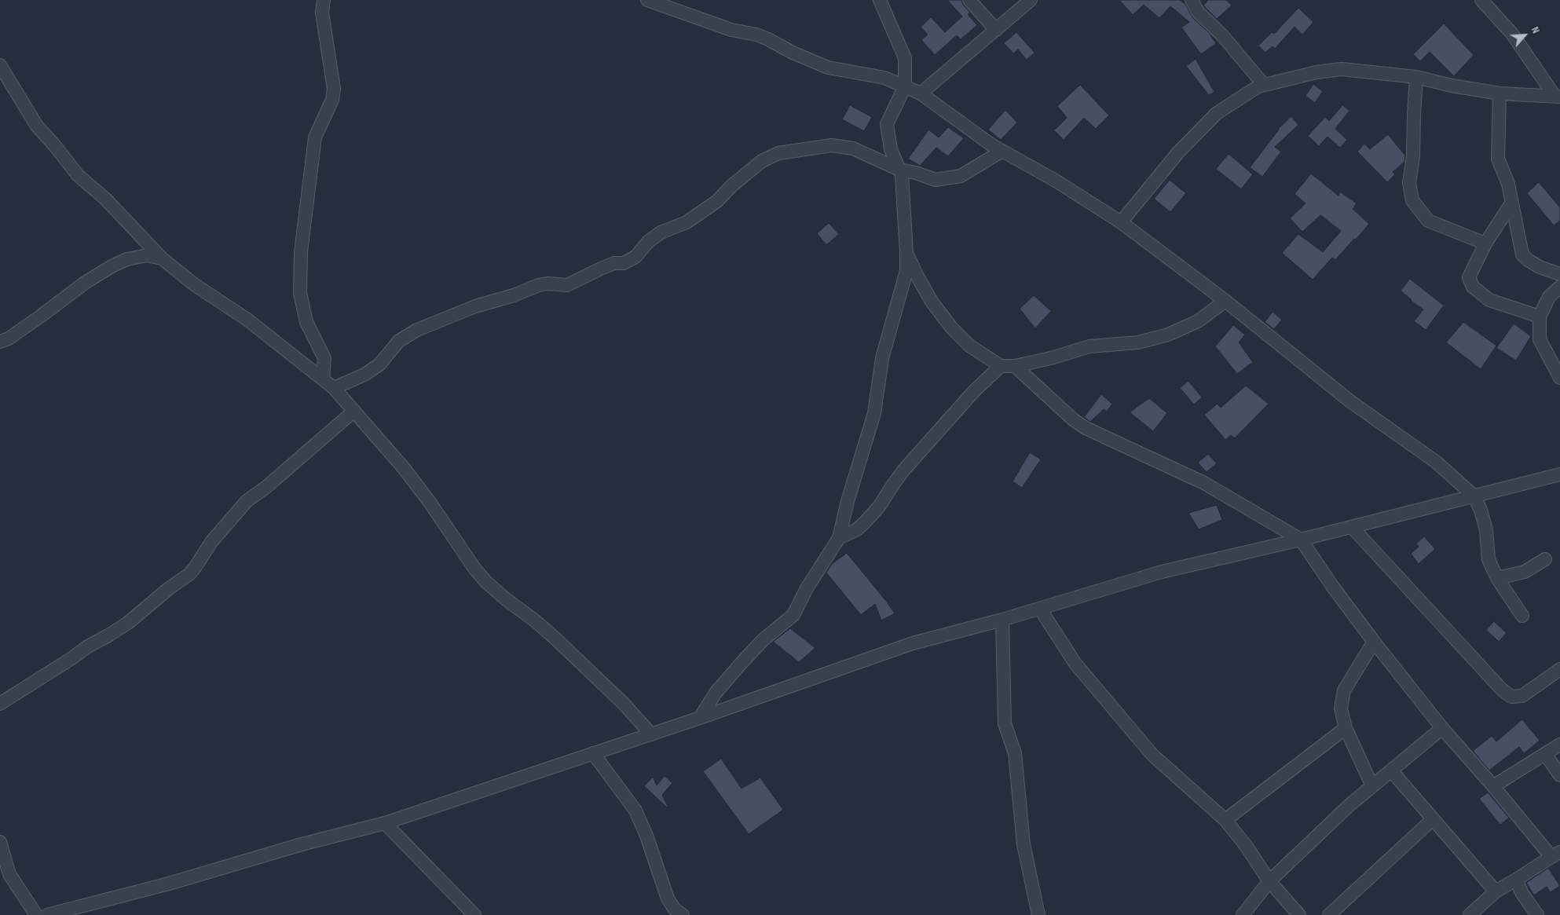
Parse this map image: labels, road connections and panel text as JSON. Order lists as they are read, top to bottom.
{
  "north": "top right"
}
